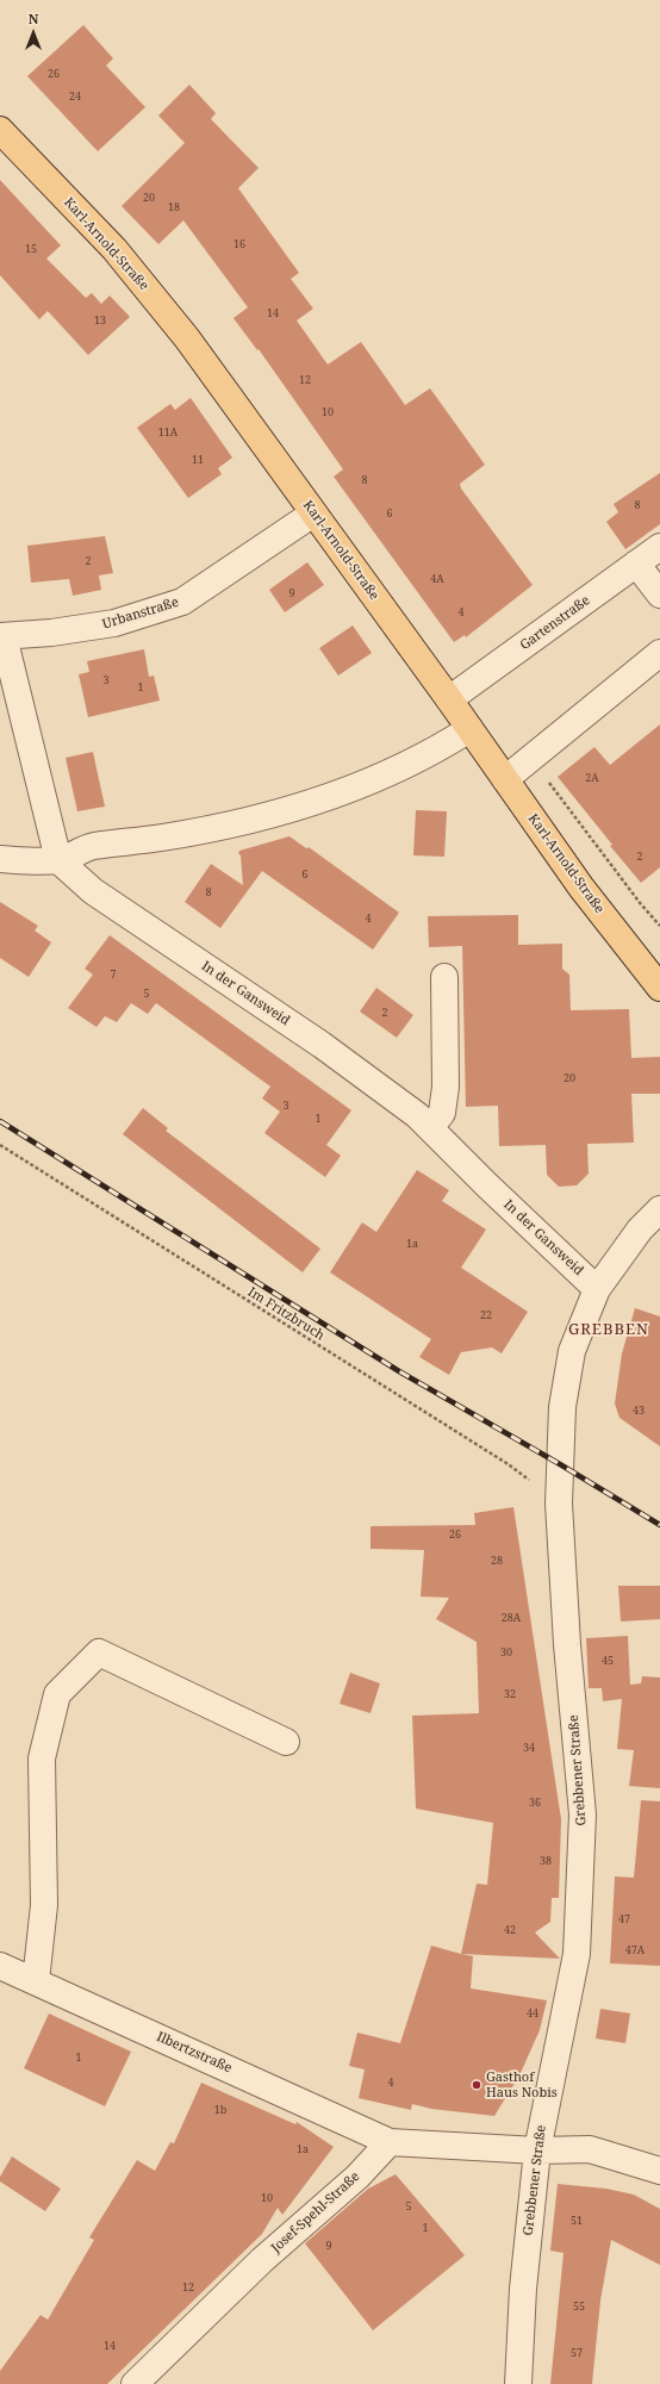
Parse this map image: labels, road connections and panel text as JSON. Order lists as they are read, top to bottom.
{
  "streets": {
    "main road": ["Karl-Arnold-Straße"],
    "street": [
      "Urbanstraße",
      "Gartenstraße",
      "In der Gansweid",
      "Grebbener Straße",
      "Ilbertzstraße",
      "Josef-Spehl-Straße"
    ],
    "path": ["Im Fritzbruch"]
  },
  "crossings": [
    ["Karl-Arnold-Straße", "Urbanstraße"],
    ["Karl-Arnold-Straße", "Gartenstraße"],
    ["In der Gansweid", "Grebbener Straße"],
    ["Im Fritzbruch", "Grebbener Straße"],
    ["Ilbertzstraße", "Josef-Spehl-Straße"]
  ],
  "districts": ["GREBBEN"],
  "places": ["Gasthof Haus Nobis"],
  "house_numbers": [
    "26",
    "24",
    "20",
    "18",
    "16",
    "15",
    "14",
    "13",
    "12",
    "10",
    "11A",
    "11",
    "8",
    "8",
    "6",
    "2",
    "4A",
    "9",
    "4",
    "3",
    "1",
    "2A",
    "2",
    "6",
    "8",
    "4",
    "7",
    "5",
    "2",
    "20",
    "3",
    "1",
    "1a",
    "22",
    "43",
    "26",
    "28",
    "28A",
    "30",
    "45",
    "32",
    "34",
    "36",
    "38",
    "47",
    "42",
    "47A",
    "44",
    "1",
    "4",
    "1b",
    "1a",
    "10",
    "5",
    "51",
    "1",
    "9",
    "12",
    "55",
    "14",
    "57"
  ],
  "north": "top"
}
